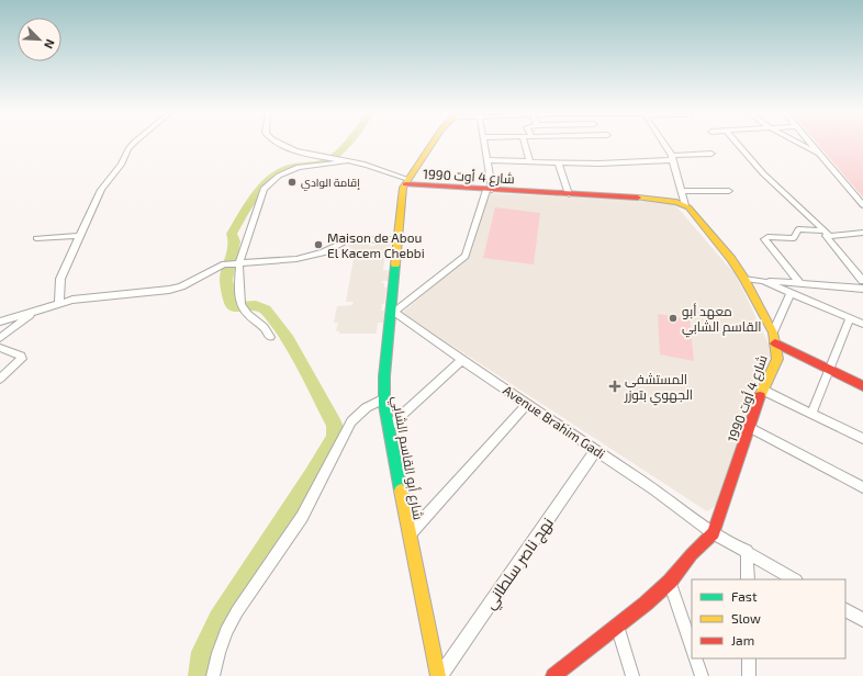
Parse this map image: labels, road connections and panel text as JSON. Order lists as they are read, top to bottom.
{
  "streets": {
    "street": [
      "شارع 4 أوت 1990",
      "Avenue Brahim Gadi",
      "شارع أبو القاسم الشابي",
      "نهج ناصر سلطاني"
    ]
  },
  "crossings": [
    ["شارع 4 أوت 1990", "Avenue Brahim Gadi"],
    ["شارع 4 أوت 1990", "شارع أبو القاسم الشابي"],
    ["Avenue Brahim Gadi", "شارع أبو القاسم الشابي"],
    ["Avenue Brahim Gadi", "نهج ناصر سلطاني"],
    ["شارع أبو القاسم الشابي", "نهج ناصر سلطاني"]
  ],
  "places": {
    "other": ["إقامة الوادي", "Maison de Abou El Kacem Chebbi", "معهد أبو القاسم الشابي"],
    "health": ["المستشفى الجهوي بتوزر"]
  },
  "legend": ["Fast", "Slow", "Jam"],
  "north": "bottom right"
}
